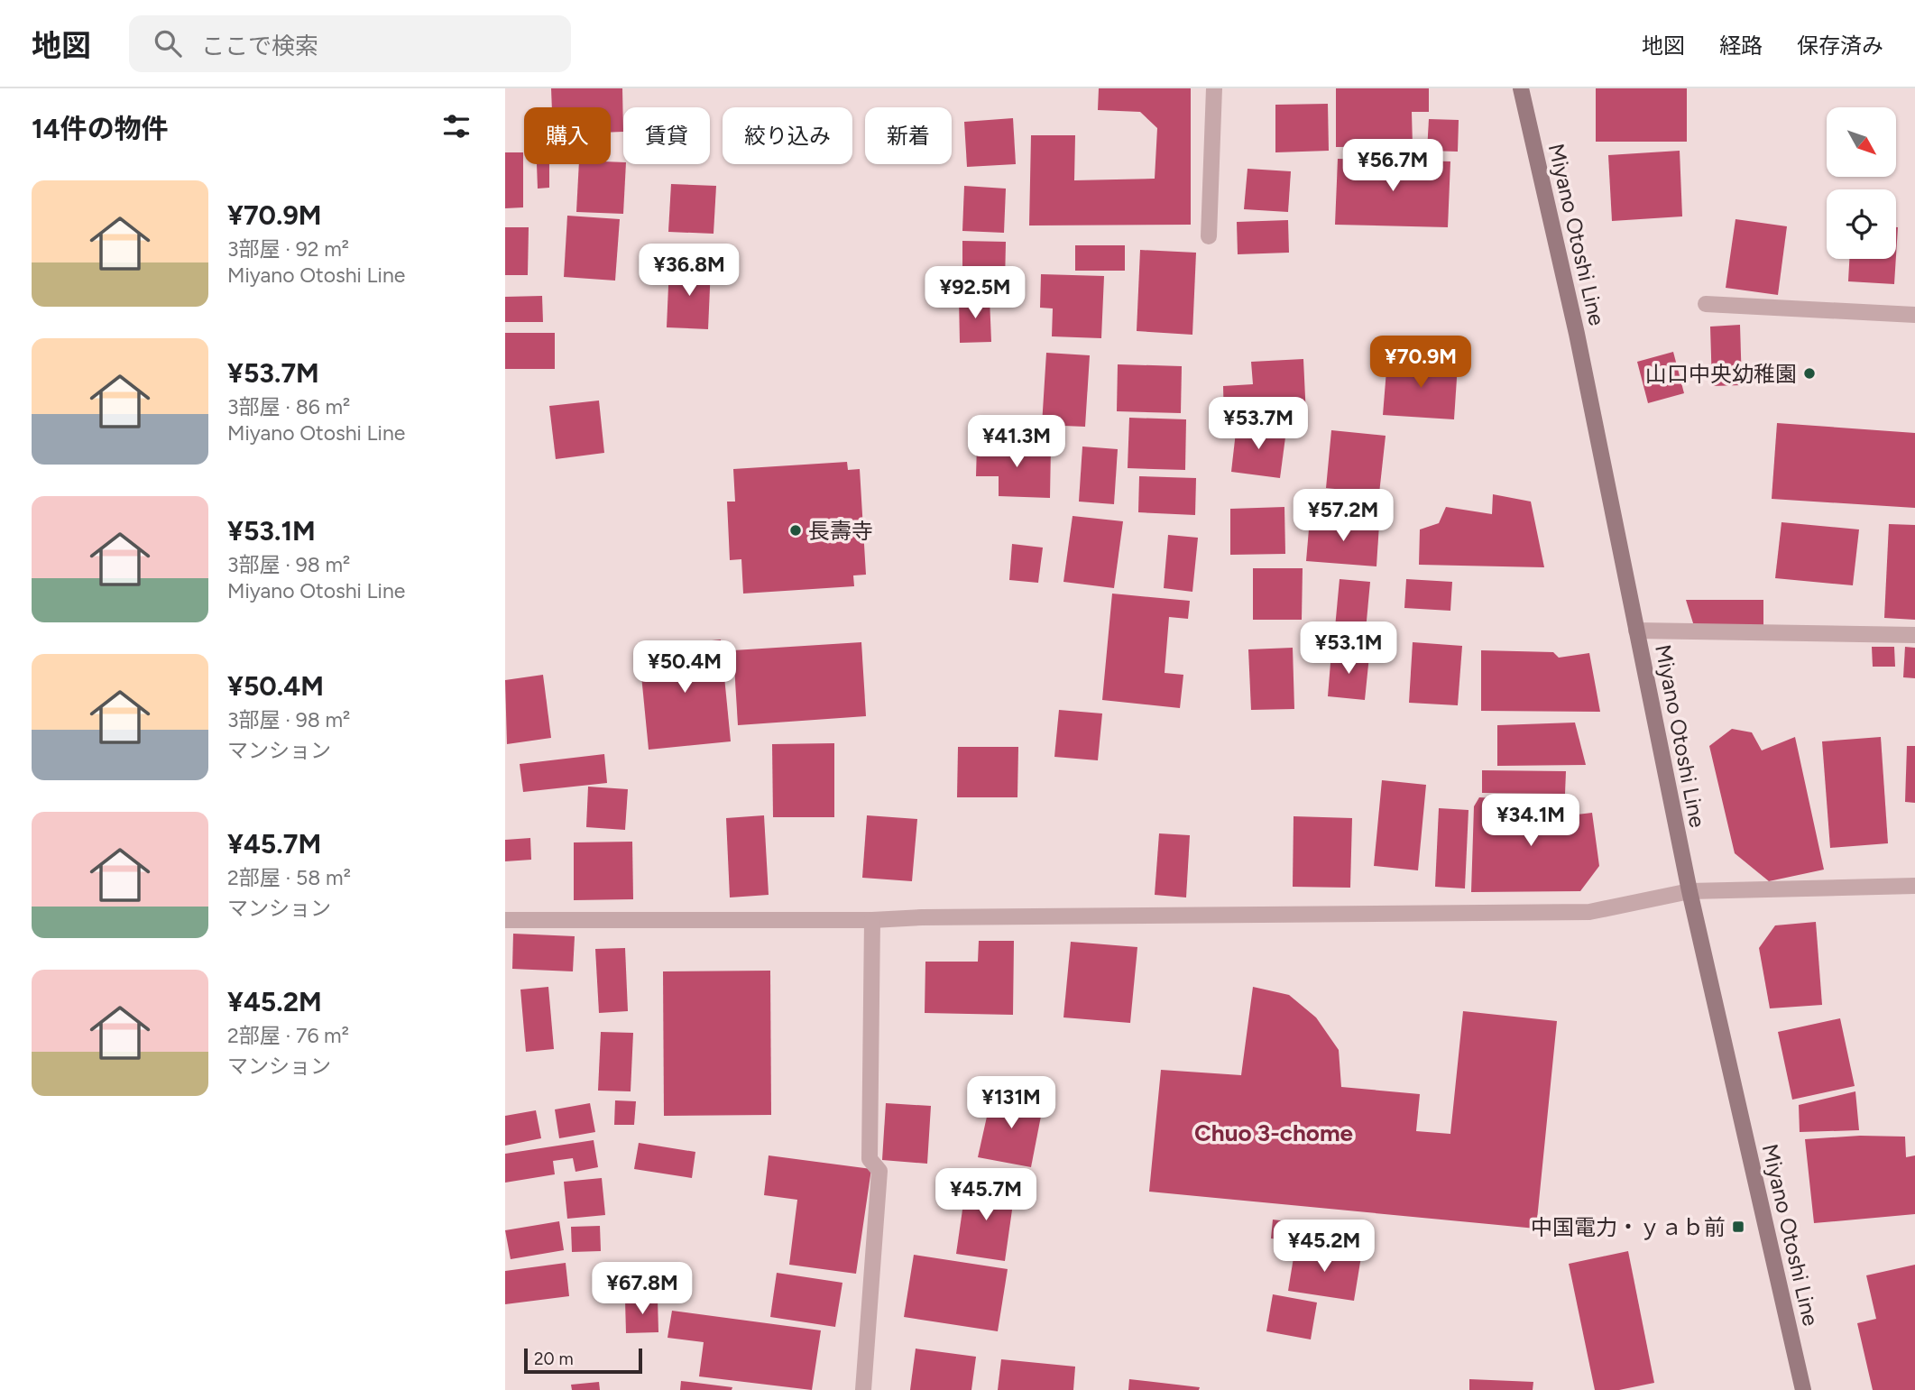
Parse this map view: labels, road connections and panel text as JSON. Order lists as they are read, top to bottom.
{
  "streets": {
    "main road": ["Miyano Otoshi Line"]
  },
  "districts": ["Chuo 3-chome"],
  "places": {
    "other": ["山口中央幼稚園", "長壽寺"],
    "transit": ["中国電力・ｙａｂ前"]
  },
  "scale_bar": "20 m",
  "north": "bottom right",
  "page": {
    "header": "地図",
    "search": "ここで検索",
    "nav": ["地図", "経路", "保存済み"],
    "heading": "14件の物件",
    "chip": [
      "購入",
      "賃貸",
      "絞り込み",
      "新着"
    ],
    "price": [
      "¥56.7M",
      "¥36.8M",
      "¥92.5M",
      "¥70.9M",
      "¥53.7M",
      "¥41.3M",
      "¥57.2M",
      "¥53.1M",
      "¥50.4M",
      "¥34.1M",
      "¥131M",
      "¥45.7M",
      "¥45.2M",
      "¥67.8M"
    ],
    "list": [
      {
        "name": "¥70.9M",
        "note": "3部屋 · 92 m² · Miyano Otoshi Line"
      },
      {
        "name": "¥53.7M",
        "note": "3部屋 · 86 m² · Miyano Otoshi Line"
      },
      {
        "name": "¥53.1M",
        "note": "3部屋 · 98 m² · Miyano Otoshi Line"
      },
      {
        "name": "¥50.4M",
        "note": "3部屋 · 98 m² · マンション"
      },
      {
        "name": "¥45.7M",
        "note": "2部屋 · 58 m² · マンション"
      },
      {
        "name": "¥45.2M",
        "note": "2部屋 · 76 m² · マンション"
      }
    ],
    "scale": "20 m"
  }
}
